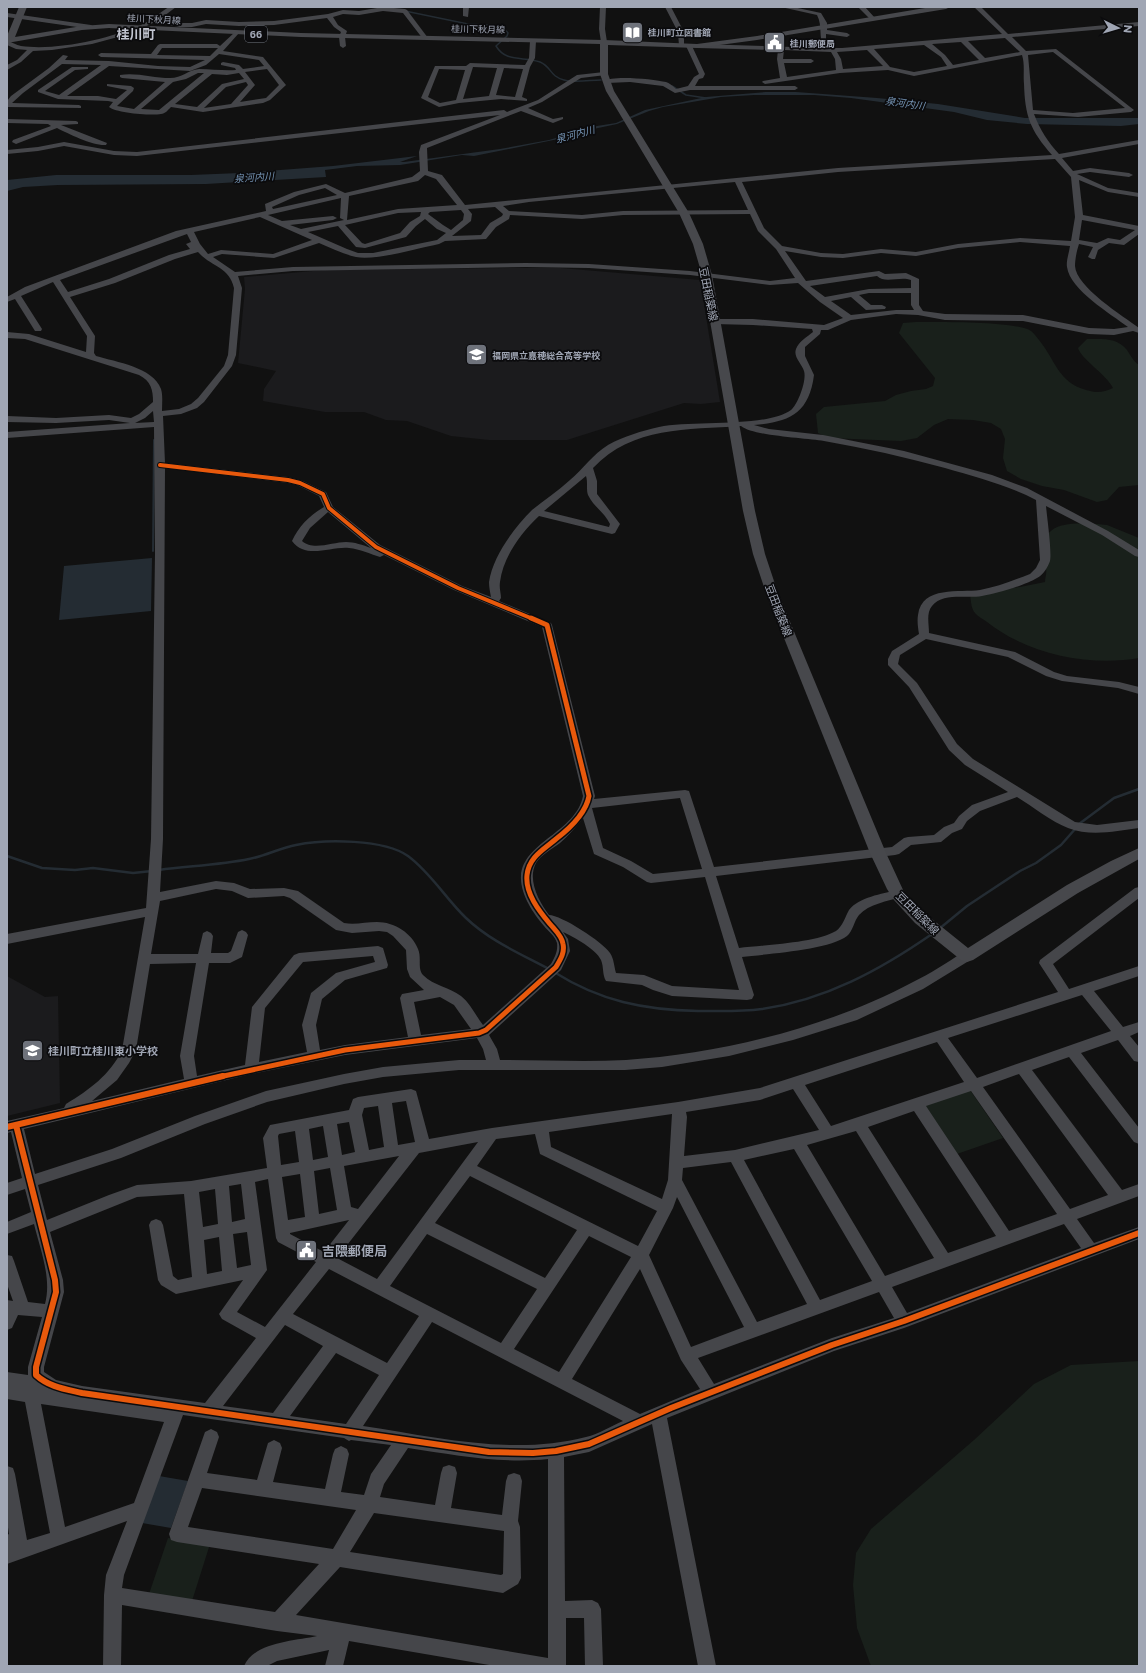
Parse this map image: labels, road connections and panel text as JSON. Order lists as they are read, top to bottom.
{
  "streets": {
    "main road": ["桂川下秋月線", "66", "豆田稲築線"]
  },
  "crossings": [
    ["桂川下秋月線", "豆田稲築線"]
  ],
  "districts": ["桂川町"],
  "water": ["泉河内川"],
  "places": {
    "library": ["桂川町立図書館"],
    "public building": ["桂川郵便局", "吉隈郵便局"],
    "school or university": ["福岡県立嘉穂総合高等学校", "桂川町立桂川東小学校"]
  },
  "north": "right"
}
